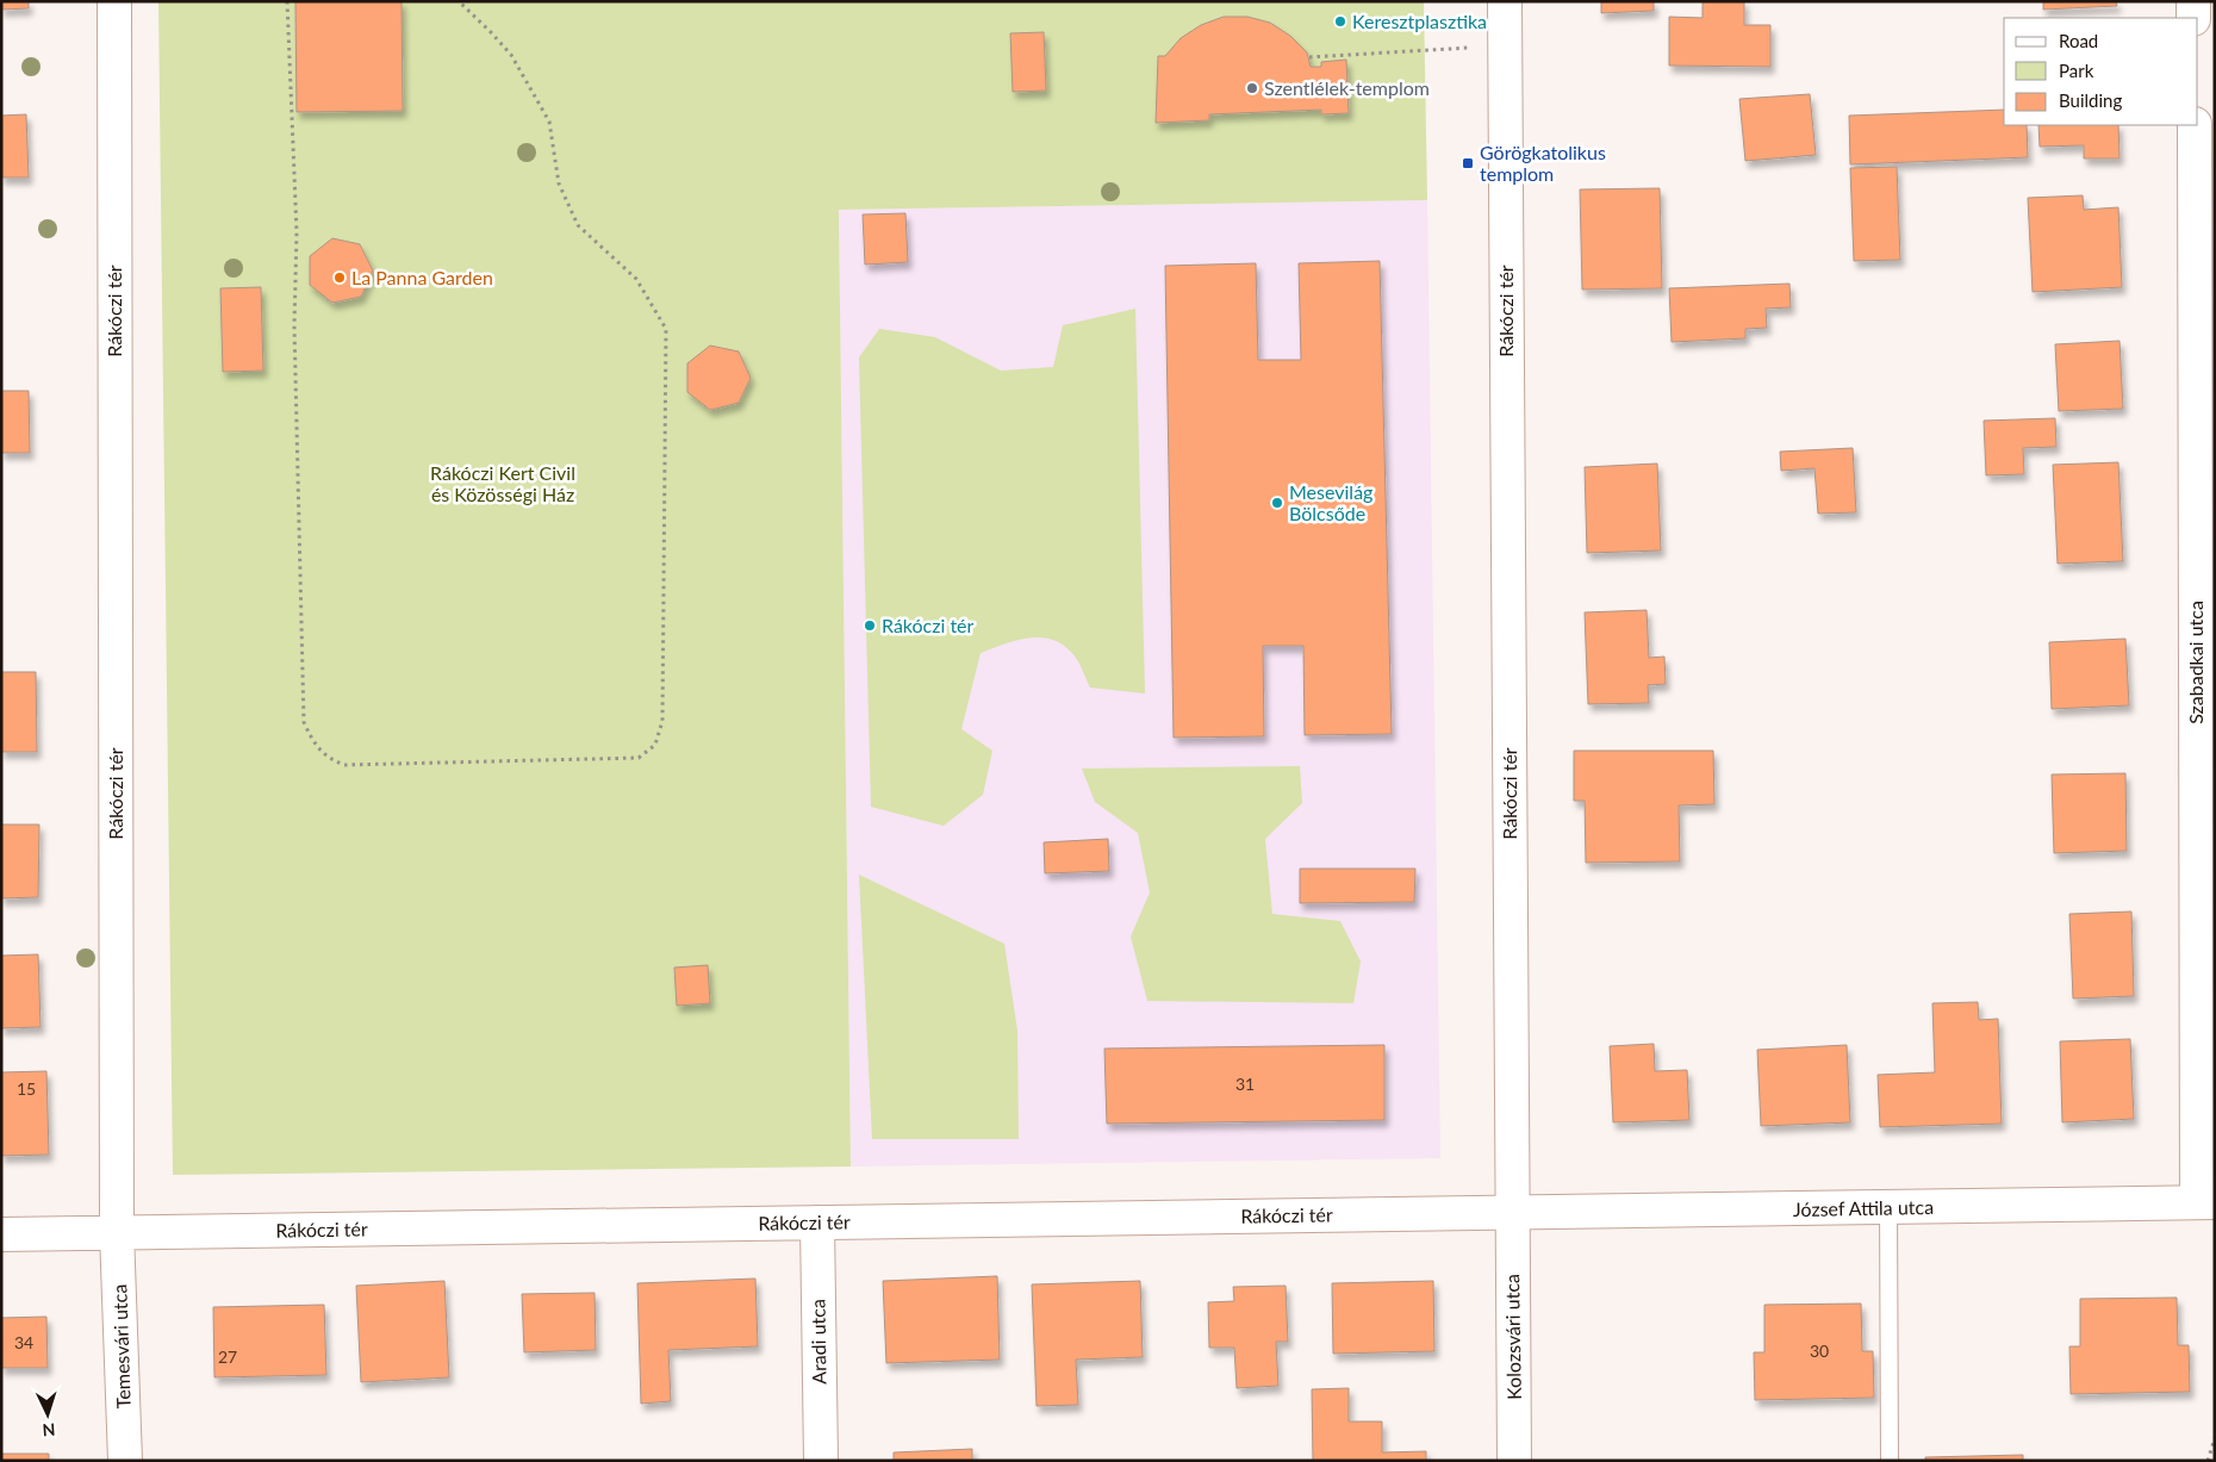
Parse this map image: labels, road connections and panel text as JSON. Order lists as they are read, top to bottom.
{
  "streets": {
    "street": [
      "Rákóczi tér",
      "Szabadkai utca",
      "József Attila utca",
      "Kolozsvári utca",
      "Aradi utca",
      "Temesvári utca"
    ]
  },
  "crossings": [
    ["Rákóczi tér", "József Attila utca"],
    ["Rákóczi tér", "Kolozsvári utca"],
    ["Rákóczi tér", "Aradi utca"],
    ["Rákóczi tér", "Temesvári utca"],
    ["Szabadkai utca", "József Attila utca"],
    ["József Attila utca", "Kolozsvári utca"]
  ],
  "parks": ["Rákóczi Kert Civil és Közösségi Ház"],
  "places": {
    "other": [
      "Keresztplasztika",
      "Szentlélek-templom",
      "La Panna Garden",
      "Mesevilág Bölcsőde",
      "Rákóczi tér"
    ],
    "transit": ["Görögkatolikus templom"]
  },
  "house_numbers": [
    "31",
    "15",
    "34",
    "30",
    "27"
  ],
  "legend": ["Road", "Park", "Building"],
  "north": "bottom"
}
